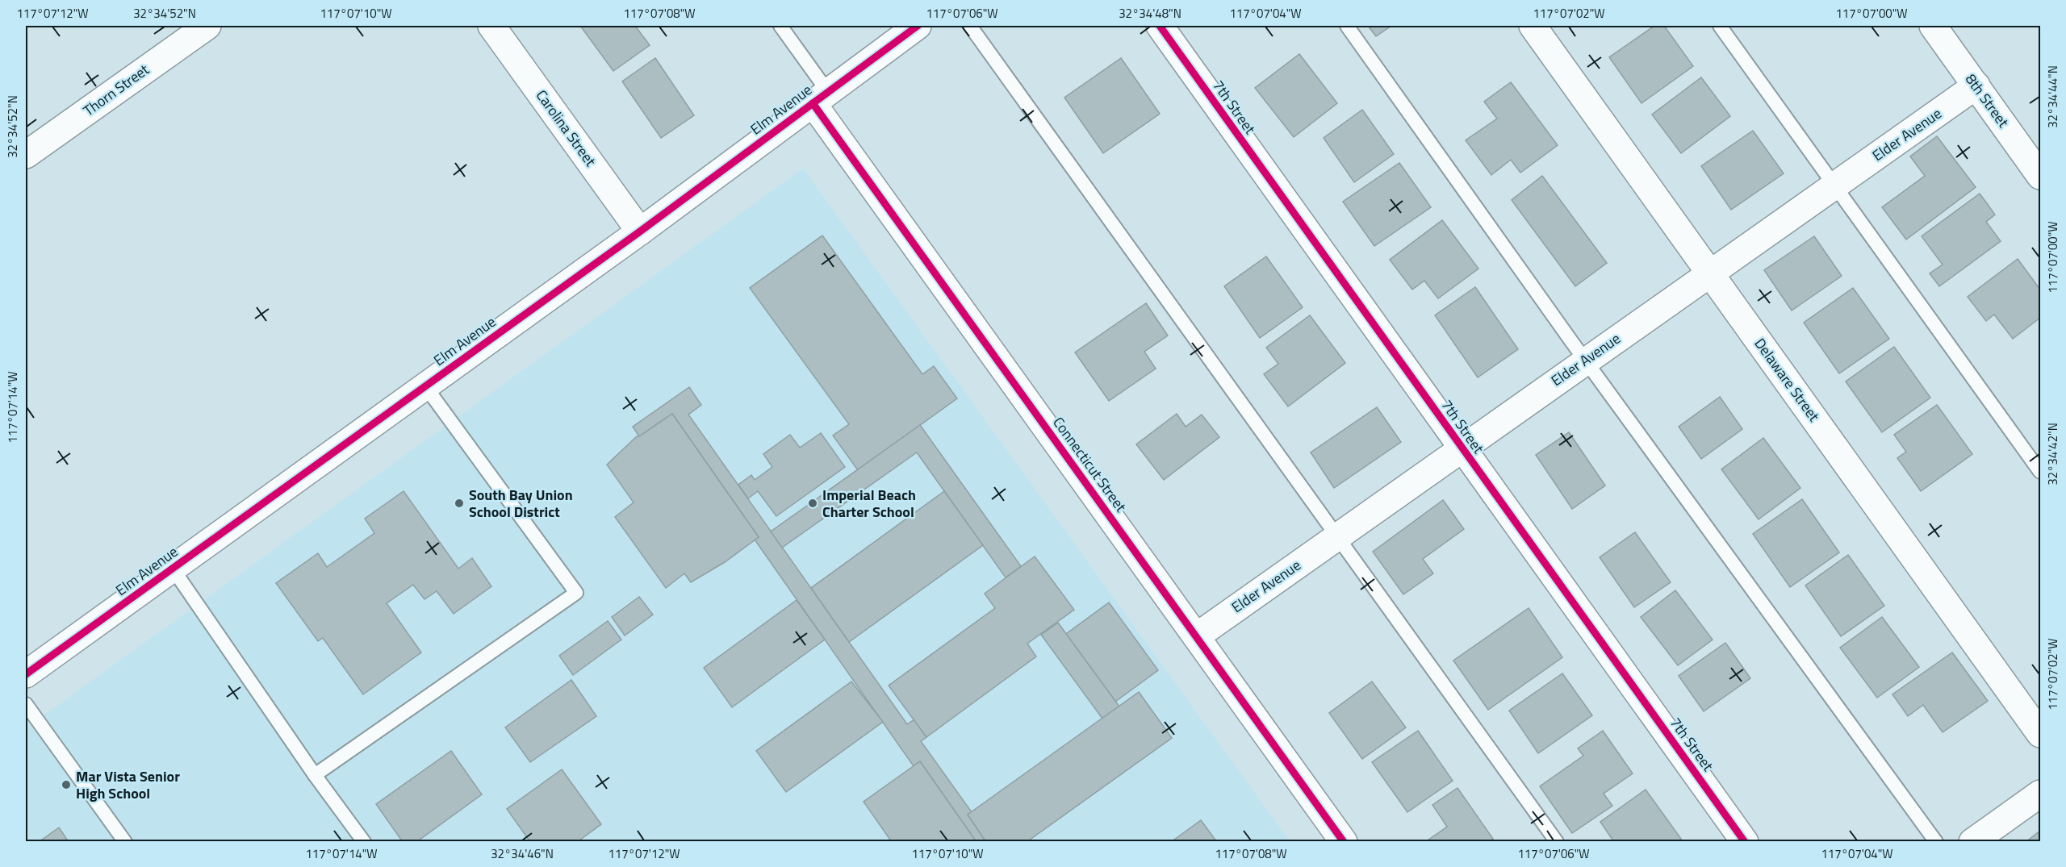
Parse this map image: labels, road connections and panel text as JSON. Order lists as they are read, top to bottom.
{
  "streets": {
    "street": [
      "Thorn Street",
      "8th Street",
      "7th Street",
      "Elm Avenue",
      "Carolina Street",
      "Elder Avenue",
      "Delaware Street",
      "Connecticut Street"
    ]
  },
  "crossings": [
    ["8th Street", "Elder Avenue"],
    ["7th Street", "Elder Avenue"],
    ["Elm Avenue", "Carolina Street"],
    ["Elm Avenue", "Connecticut Street"],
    ["Elder Avenue", "Delaware Street"],
    ["Elder Avenue", "Connecticut Street"]
  ],
  "places": ["South Bay Union School District", "Imperial Beach Charter School", "Mar Vista Senior High School"],
  "coordinates": [
    "117°07'12\"W",
    "32°34'52\"N",
    "117°07'10\"W",
    "117°07'08\"W",
    "117°07'06\"W",
    "32°34'48\"N",
    "117°07'04\"W",
    "117°07'02\"W",
    "117°07'00\"W",
    "32°34'44\"N",
    "117°07'14\"W",
    "32°34'42\"N",
    "32°34'46\"N"
  ]
}
